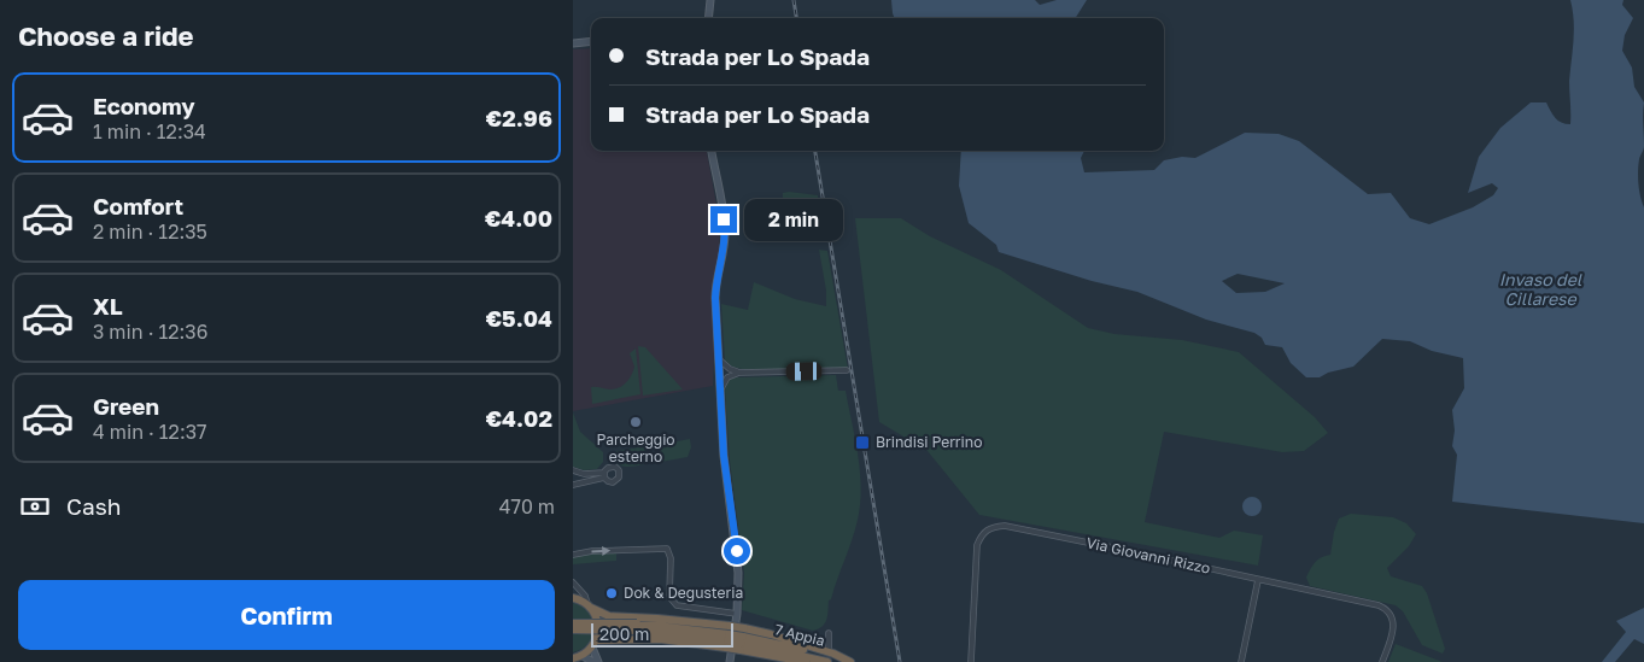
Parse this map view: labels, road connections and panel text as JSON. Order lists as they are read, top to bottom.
{
  "streets": {
    "highway": ["7 Appia"],
    "street": ["Via Giovanni Rizzo"]
  },
  "water": ["Invaso del Cillarese"],
  "places": {
    "other": ["Parcheggio esterno", "Dok & Degusteria"],
    "transit": ["Brindisi Perrino"]
  },
  "scale_bar": "200 m",
  "page": {
    "heading": "Choose a ride",
    "banner": ["Strada per Lo Spada", "Strada per Lo Spada"],
    "list": [
      {
        "name": "Economy",
        "note": "1 min · 12:34",
        "value": "€2.96"
      },
      {
        "name": "Comfort",
        "note": "2 min · 12:35",
        "value": "€4.00"
      },
      {
        "name": "XL",
        "note": "3 min · 12:36",
        "value": "€5.04"
      },
      {
        "name": "Green",
        "note": "4 min · 12:37",
        "value": "€4.02"
      }
    ],
    "bubble": "2 min",
    "pay": ["Cash", "470 m"],
    "buttons": "Confirm",
    "scale": "200 m"
  }
}
